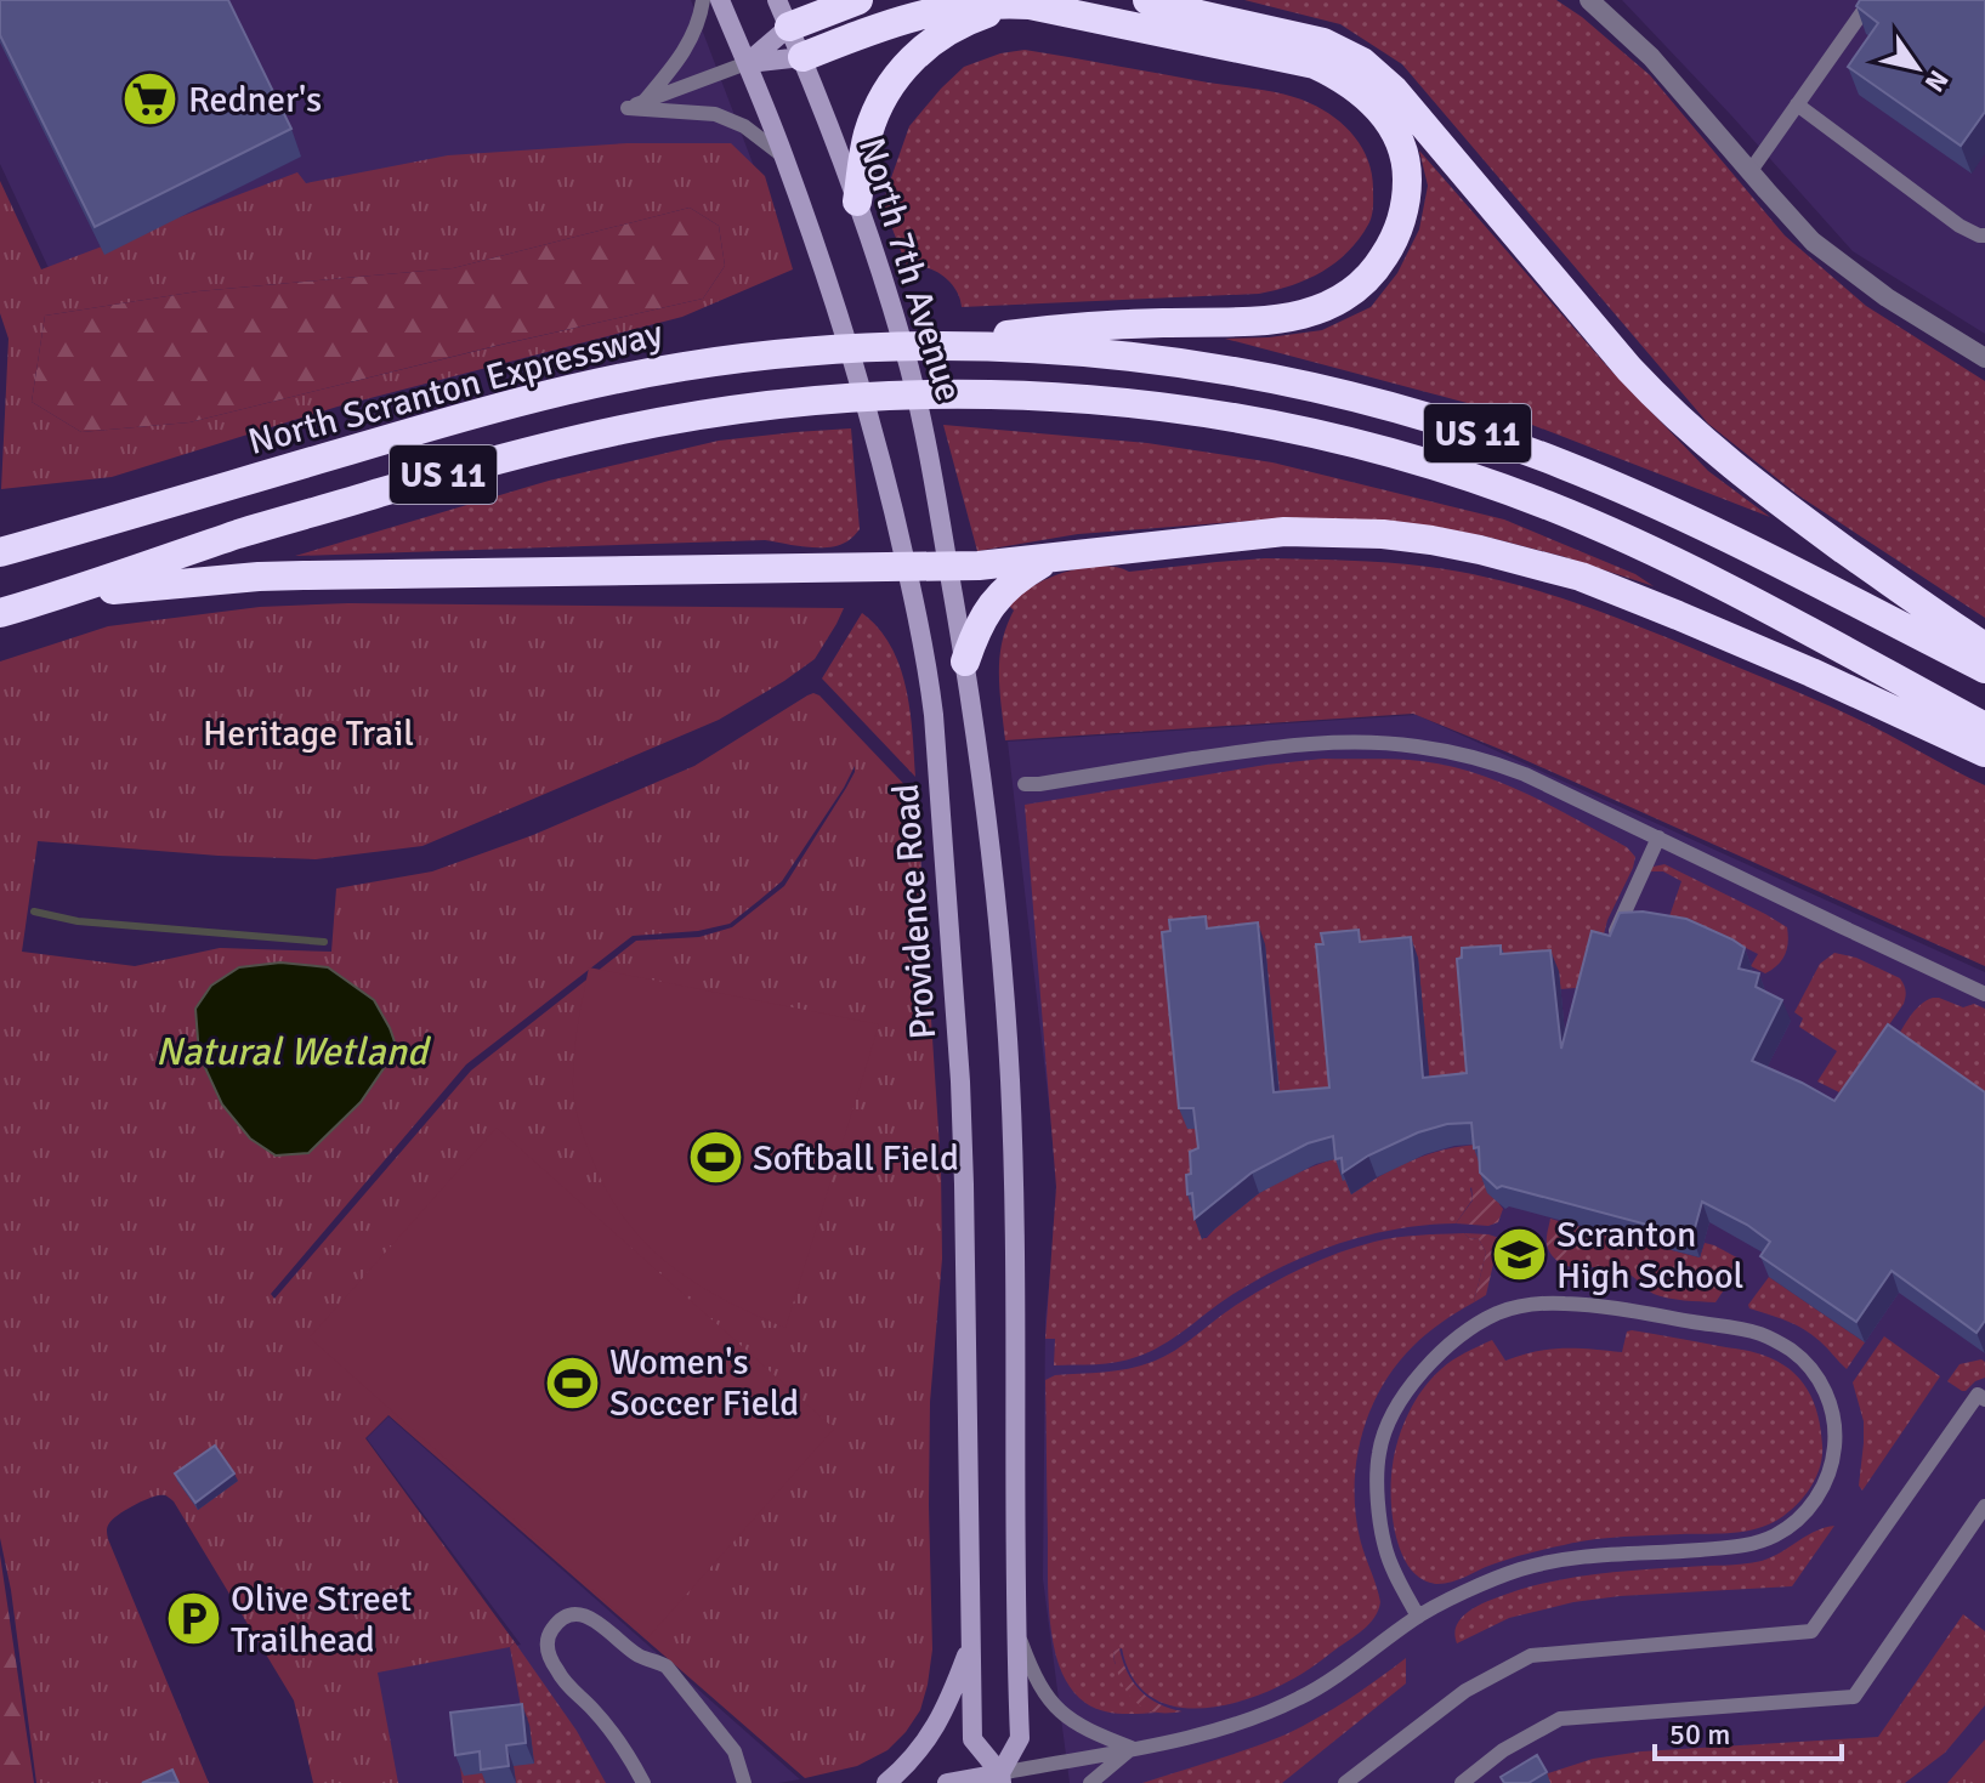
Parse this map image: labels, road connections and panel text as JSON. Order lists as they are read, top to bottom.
{
  "streets": {
    "highway": ["North Scranton Expressway", "US 11"],
    "main road": ["North 7th Avenue", "Providence Road"]
  },
  "crossings": [
    ["North 7th Avenue", "Providence Road"]
  ],
  "water": ["Natural Wetland"],
  "parks": ["Heritage Trail"],
  "places": {
    "supermarket": ["Redner's"],
    "sports": ["Softball Field", "Women's Soccer Field"],
    "school or university": ["Scranton High School"],
    "parking": ["Olive Street Trailhead"]
  },
  "scale_bar": "50 m",
  "north": "bottom right"
}
